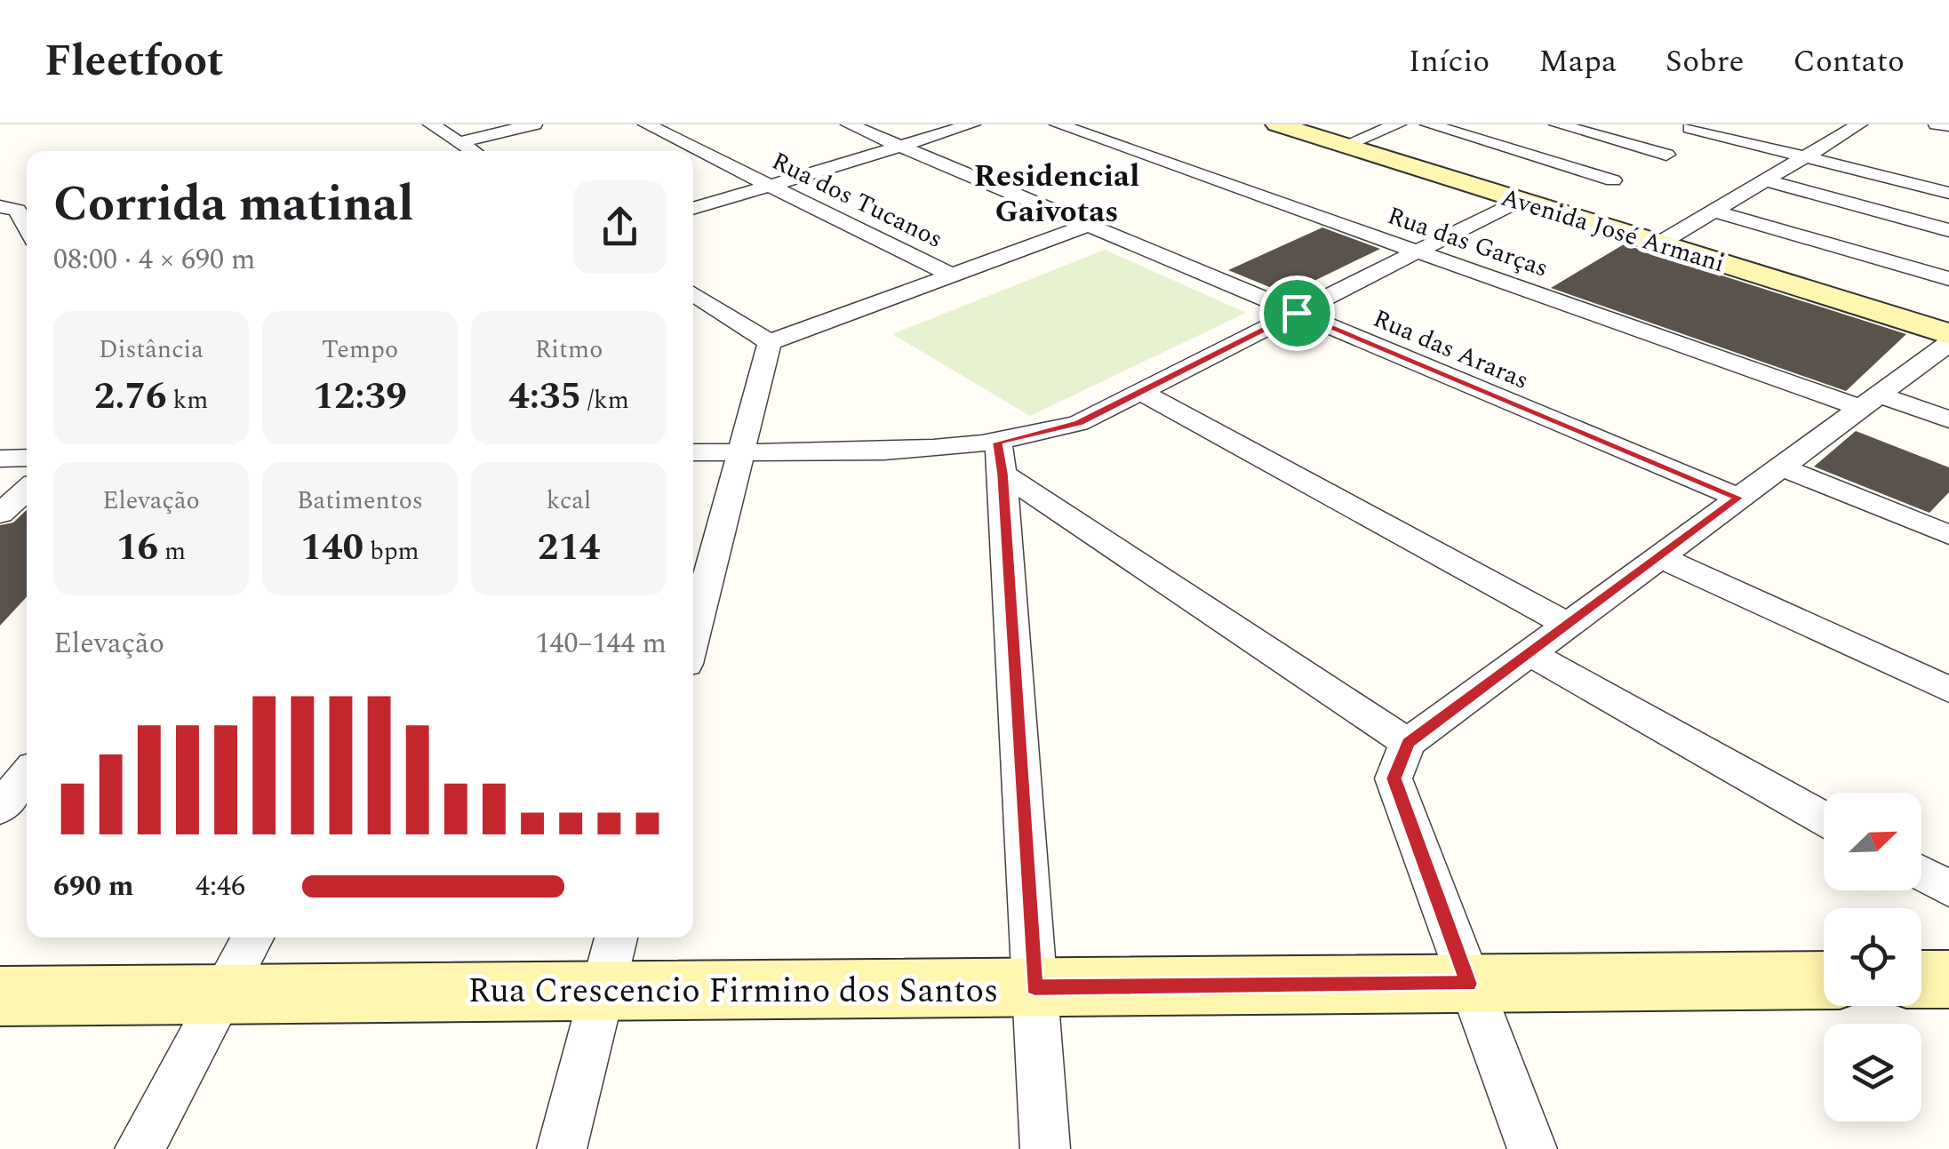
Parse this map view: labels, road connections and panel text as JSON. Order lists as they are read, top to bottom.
{
  "streets": {
    "street": [
      "Rua dos Tucanos",
      "Avenida José Armani",
      "Rua das Garças",
      "Rua das Araras",
      "Rua Crescencio Firmino dos Santos"
    ]
  },
  "districts": ["Residencial Gaivotas"],
  "north": "top right",
  "page": {
    "header": "Fleetfoot",
    "nav": [
      "Início",
      "Mapa",
      "Sobre",
      "Contato"
    ],
    "heading": ["Corrida matinal", "08:00 · 4 × 690 m"],
    "stats": [
      ["Distância", "2.76 km"],
      ["Tempo", "12:39"],
      ["Ritmo", "4:35 /km"],
      ["Elevação", "16 m"],
      ["Batimentos", "140 bpm"],
      ["kcal", "214"]
    ],
    "chart": ["Elevação", "140–144 m"],
    "list": [
      {
        "name": "690 m",
        "note": "4:46"
      }
    ]
  }
}
